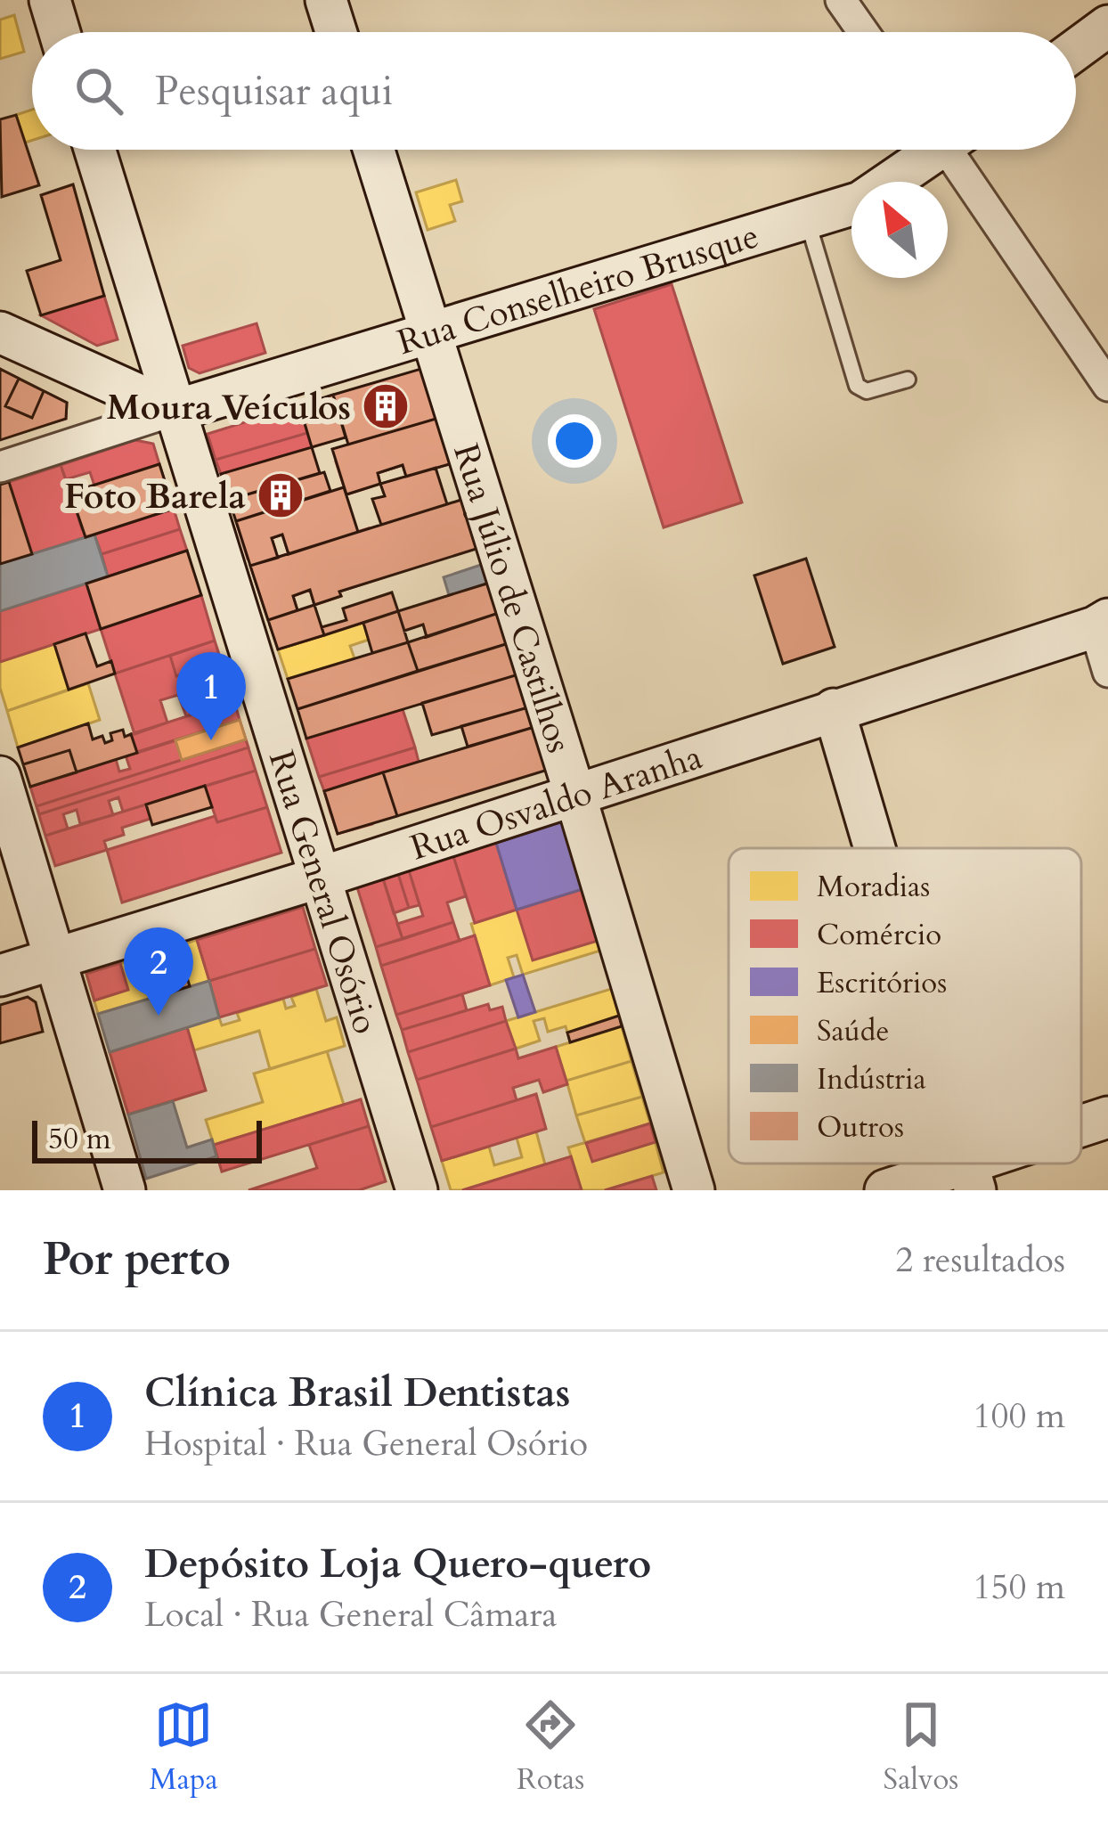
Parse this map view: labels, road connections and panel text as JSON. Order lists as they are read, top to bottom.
{
  "streets": {
    "street": [
      "Rua Conselheiro Brusque",
      "Rua Júlio de Castilhos",
      "Rua Osvaldo Aranha",
      "Rua General Osório"
    ]
  },
  "crossings": [
    ["Rua Conselheiro Brusque", "Rua Júlio de Castilhos"],
    ["Rua Conselheiro Brusque", "Rua General Osório"],
    ["Rua Júlio de Castilhos", "Rua Osvaldo Aranha"],
    ["Rua Osvaldo Aranha", "Rua General Osório"]
  ],
  "places": {
    "building": ["Moura Veículos", "Foto Barela"]
  },
  "legend": [
    "Moradias",
    "Comércio",
    "Escritórios",
    "Saúde",
    "Indústria",
    "Outros"
  ],
  "scale_bar": "50 m",
  "north": "top left",
  "page": {
    "search": "Pesquisar aqui",
    "pins": ["1", "2"],
    "scale": "50 m",
    "heading": ["Por perto", "2 resultados"],
    "list": [
      {
        "mark": "1",
        "name": "Clínica Brasil Dentistas",
        "note": "Hospital · Rua General Osório",
        "value": "100 m"
      },
      {
        "mark": "2",
        "name": "Depósito Loja Quero-quero",
        "note": "Local · Rua General Câmara",
        "value": "150 m"
      }
    ],
    "nav": ["Mapa", "Rotas", "Salvos"]
  }
}
